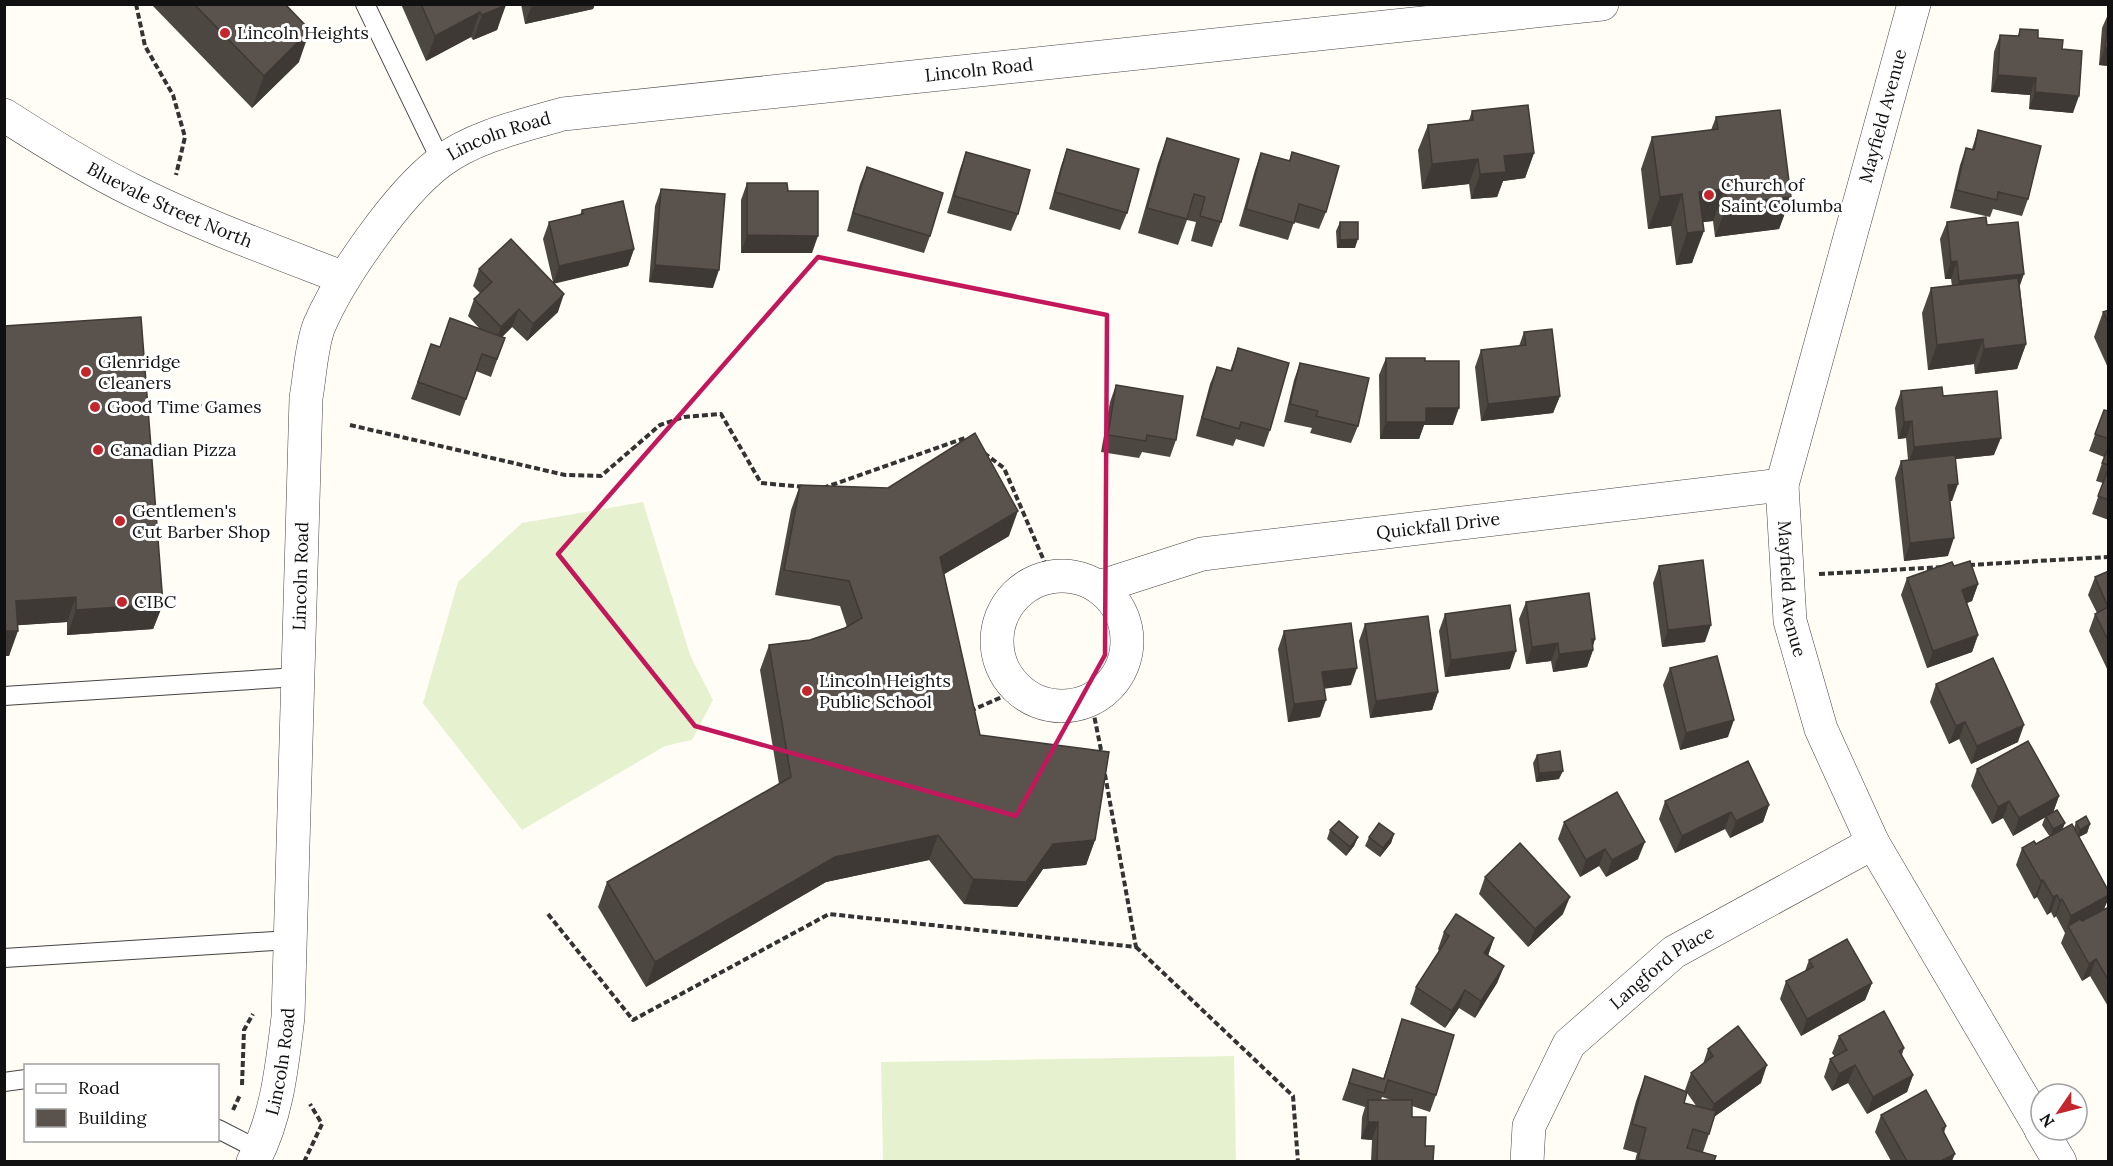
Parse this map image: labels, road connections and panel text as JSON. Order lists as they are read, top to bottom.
{
  "streets": {
    "street": [
      "Lincoln Road",
      "Mayfield Avenue",
      "Bluevale Street North",
      "Quickfall Drive",
      "Langford Place"
    ]
  },
  "crossings": [
    ["Lincoln Road", "Bluevale Street North"],
    ["Mayfield Avenue", "Quickfall Drive"],
    ["Mayfield Avenue", "Langford Place"]
  ],
  "places": [
    "Lincoln Heights",
    "Church of Saint Columba",
    "Glenridge Cleaners",
    "Good Time Games",
    "Canadian Pizza",
    "Gentlemen's Cut Barber Shop",
    "CIBC",
    "Lincoln Heights Public School"
  ],
  "legend": ["Road", "Building"],
  "north": "bottom left"
}
